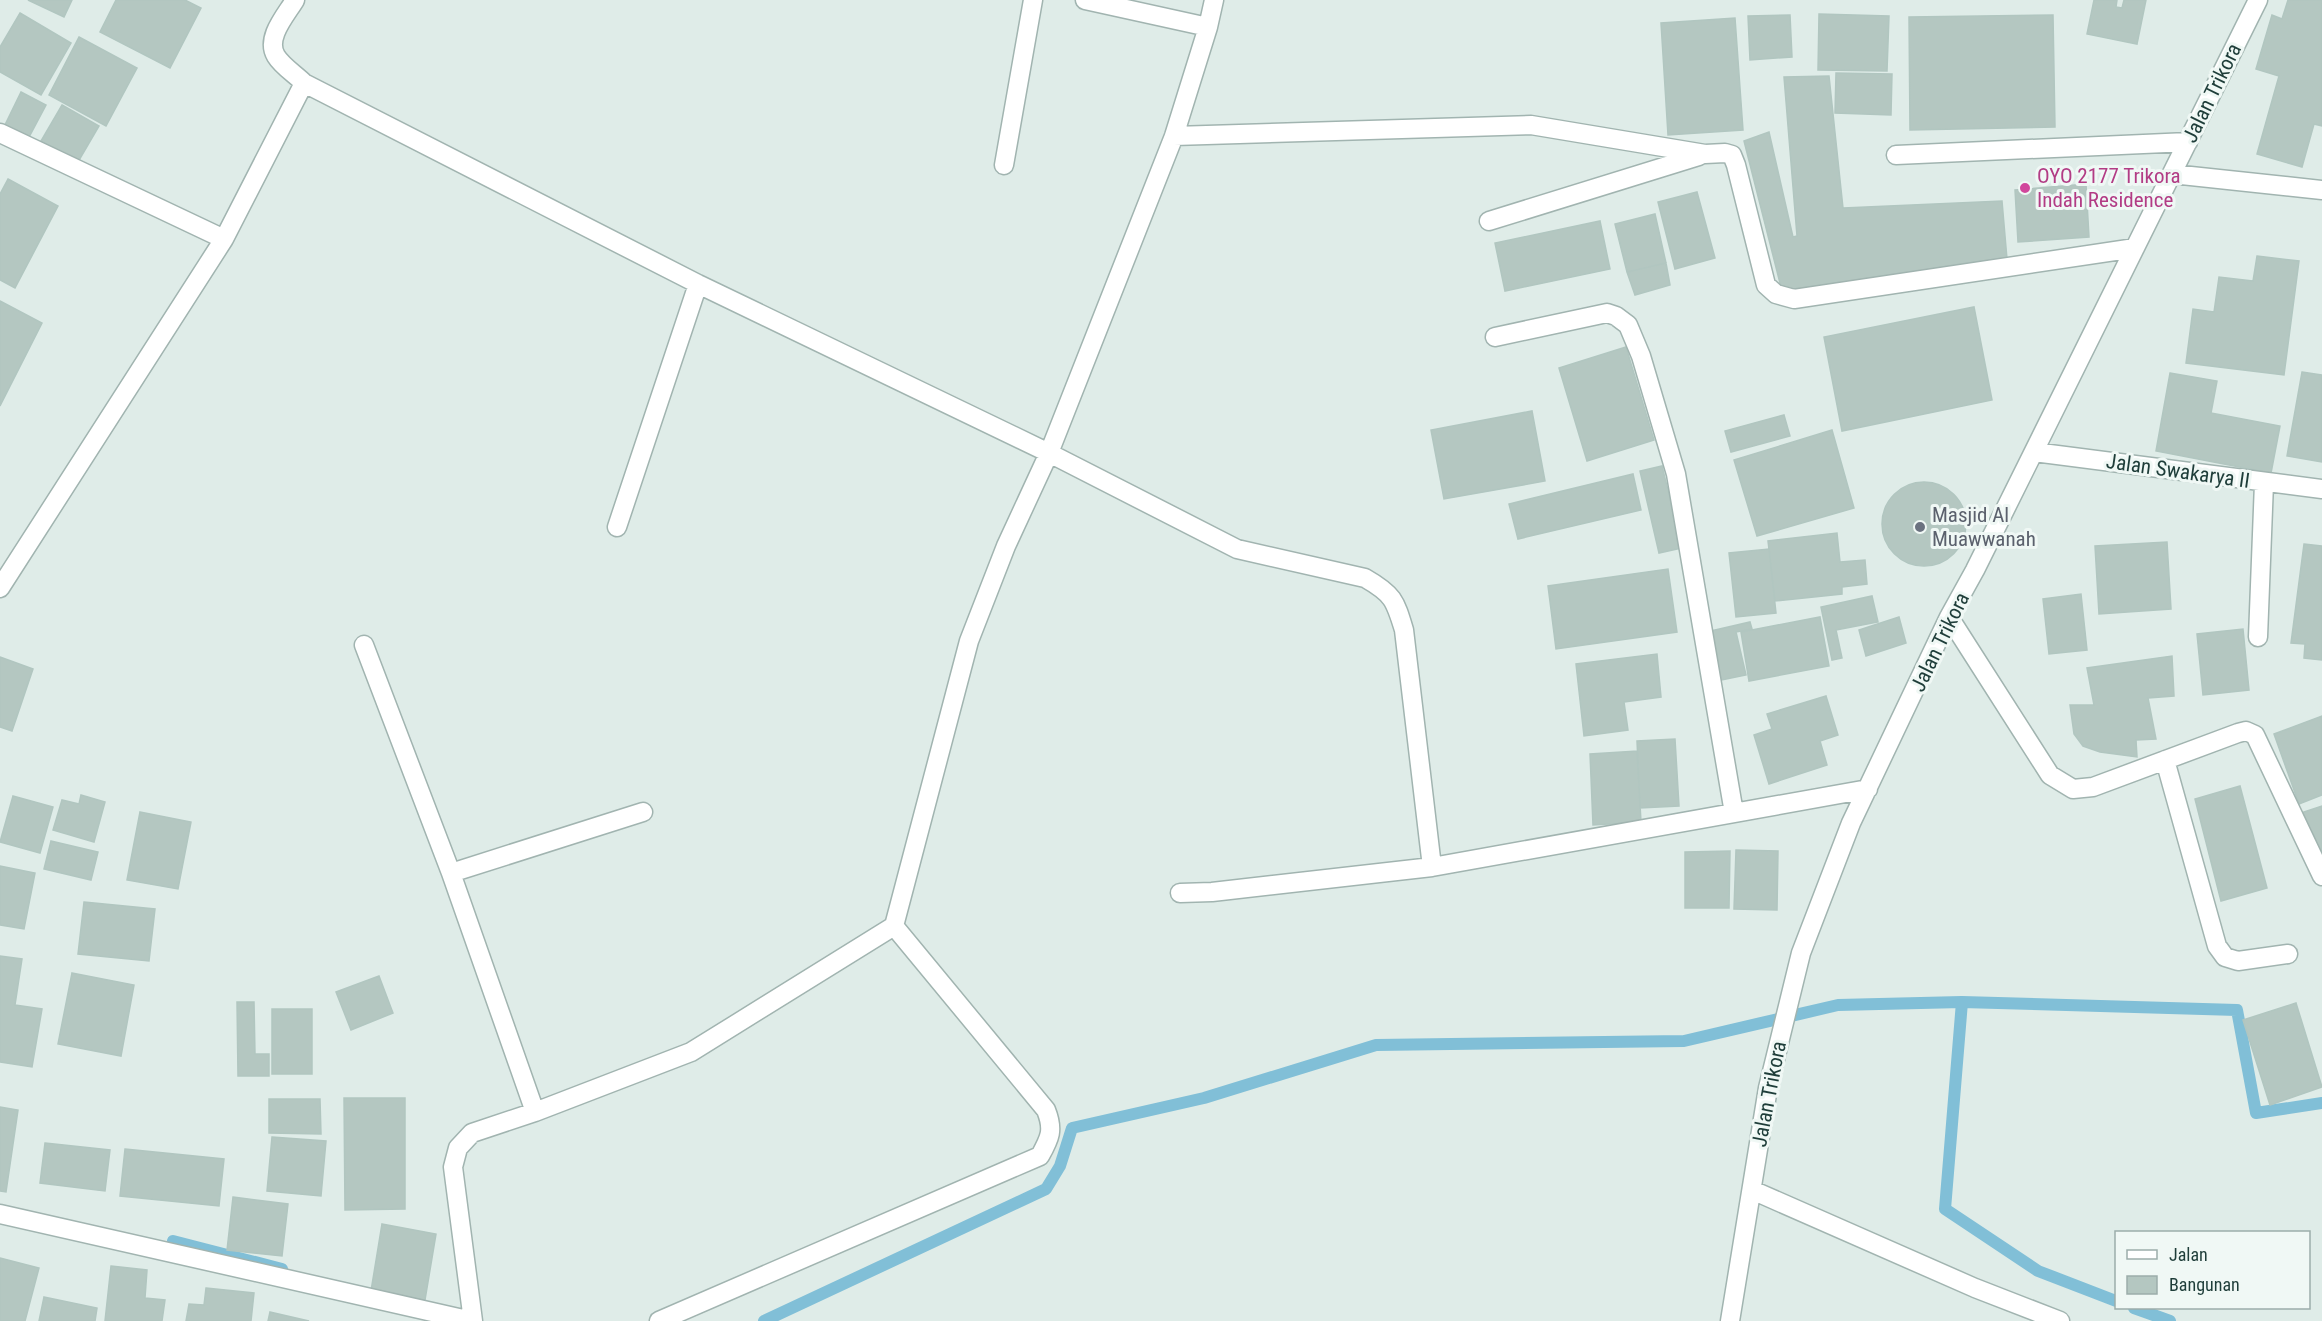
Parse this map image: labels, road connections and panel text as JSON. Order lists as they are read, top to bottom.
{
  "streets": {
    "street": ["Jalan Trikora", "Jalan Swakarya II"]
  },
  "crossings": [
    ["Jalan Trikora", "Jalan Swakarya II"]
  ],
  "places": ["OYO 2177 Trikora Indah Residence", "Masjid Al Muawwanah"],
  "legend": ["Jalan", "Bangunan"]
}
